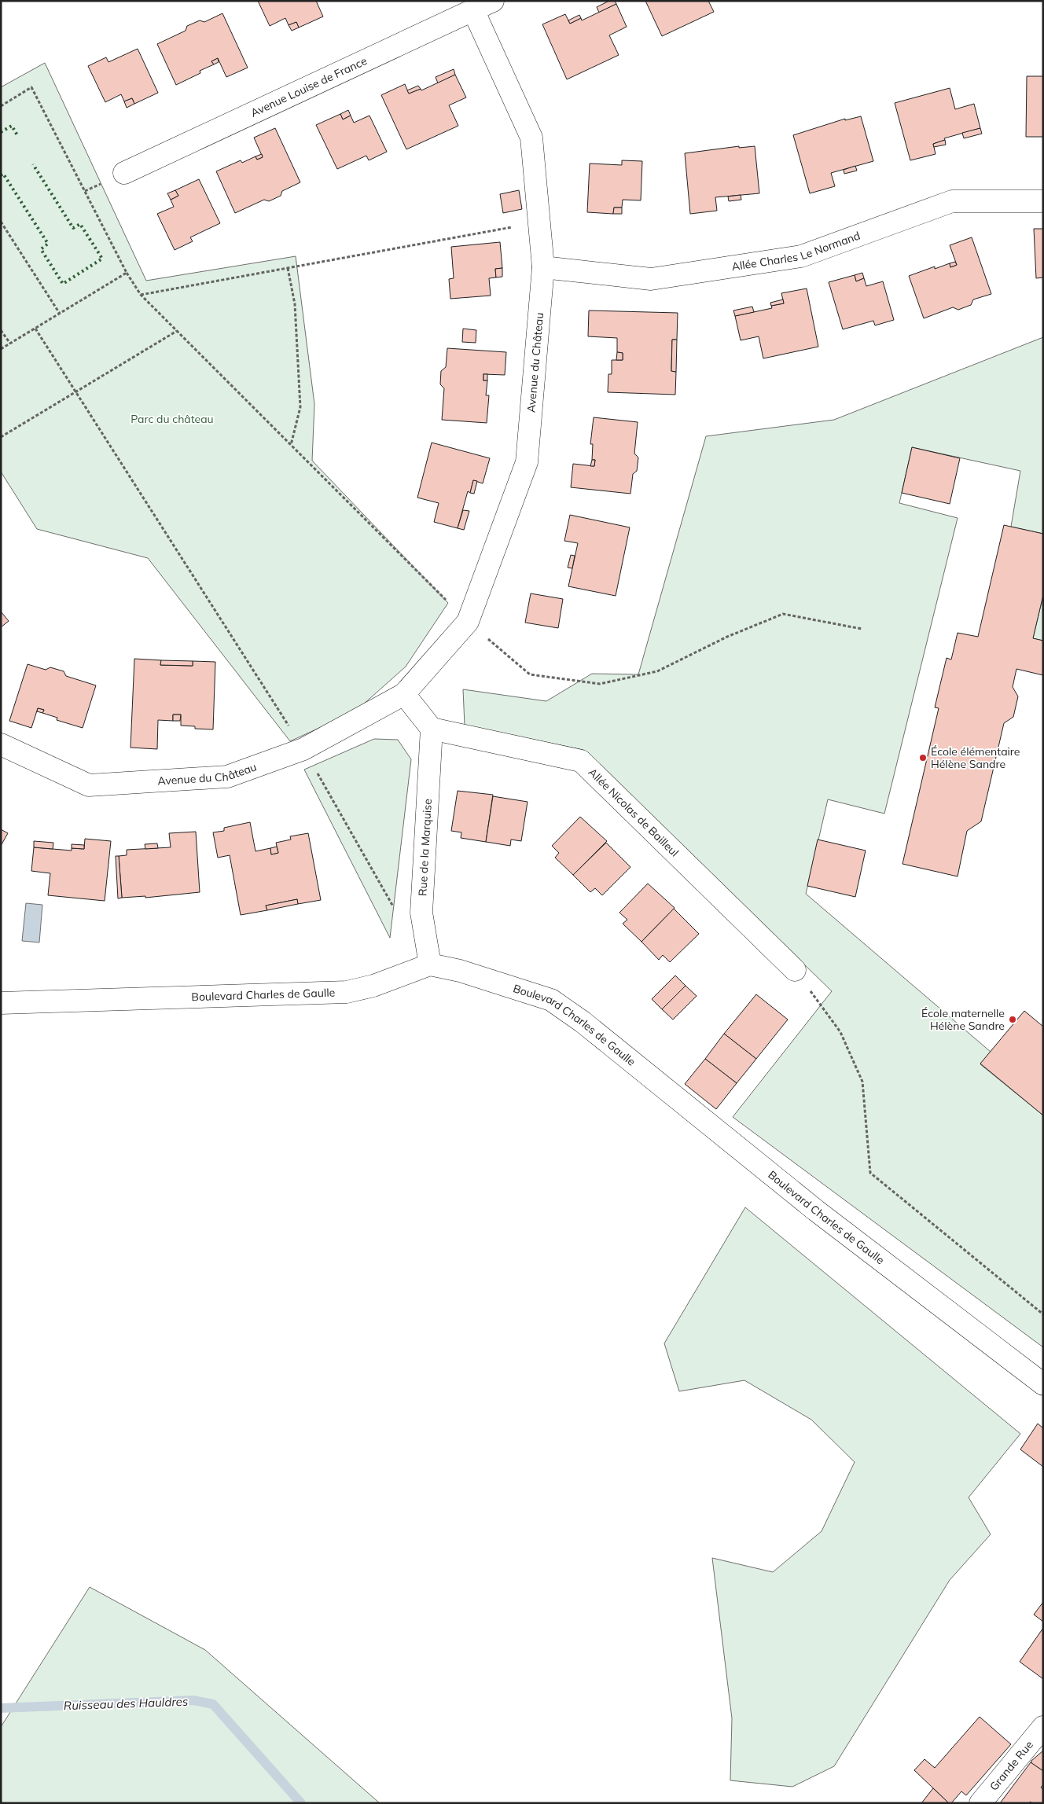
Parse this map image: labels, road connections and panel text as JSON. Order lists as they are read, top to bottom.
{
  "streets": {
    "street": [
      "Avenue Louise de France",
      "Allée Charles Le Normand",
      "Avenue du Château",
      "Allée Nicolas de Bailleul",
      "Rue de la Marquise",
      "Boulevard Charles de Gaulle",
      "Grande Rue"
    ]
  },
  "crossings": [
    ["Avenue Louise de France", "Avenue du Château"],
    ["Allée Charles Le Normand", "Avenue du Château"],
    ["Allée Nicolas de Bailleul", "Rue de la Marquise"],
    ["Rue de la Marquise", "Boulevard Charles de Gaulle"]
  ],
  "water": ["Ruisseau des Hauldres"],
  "parks": ["Parc du château"],
  "places": ["École élémentaire Hélène Sandre", "École maternelle Hélène Sandre"]
}
